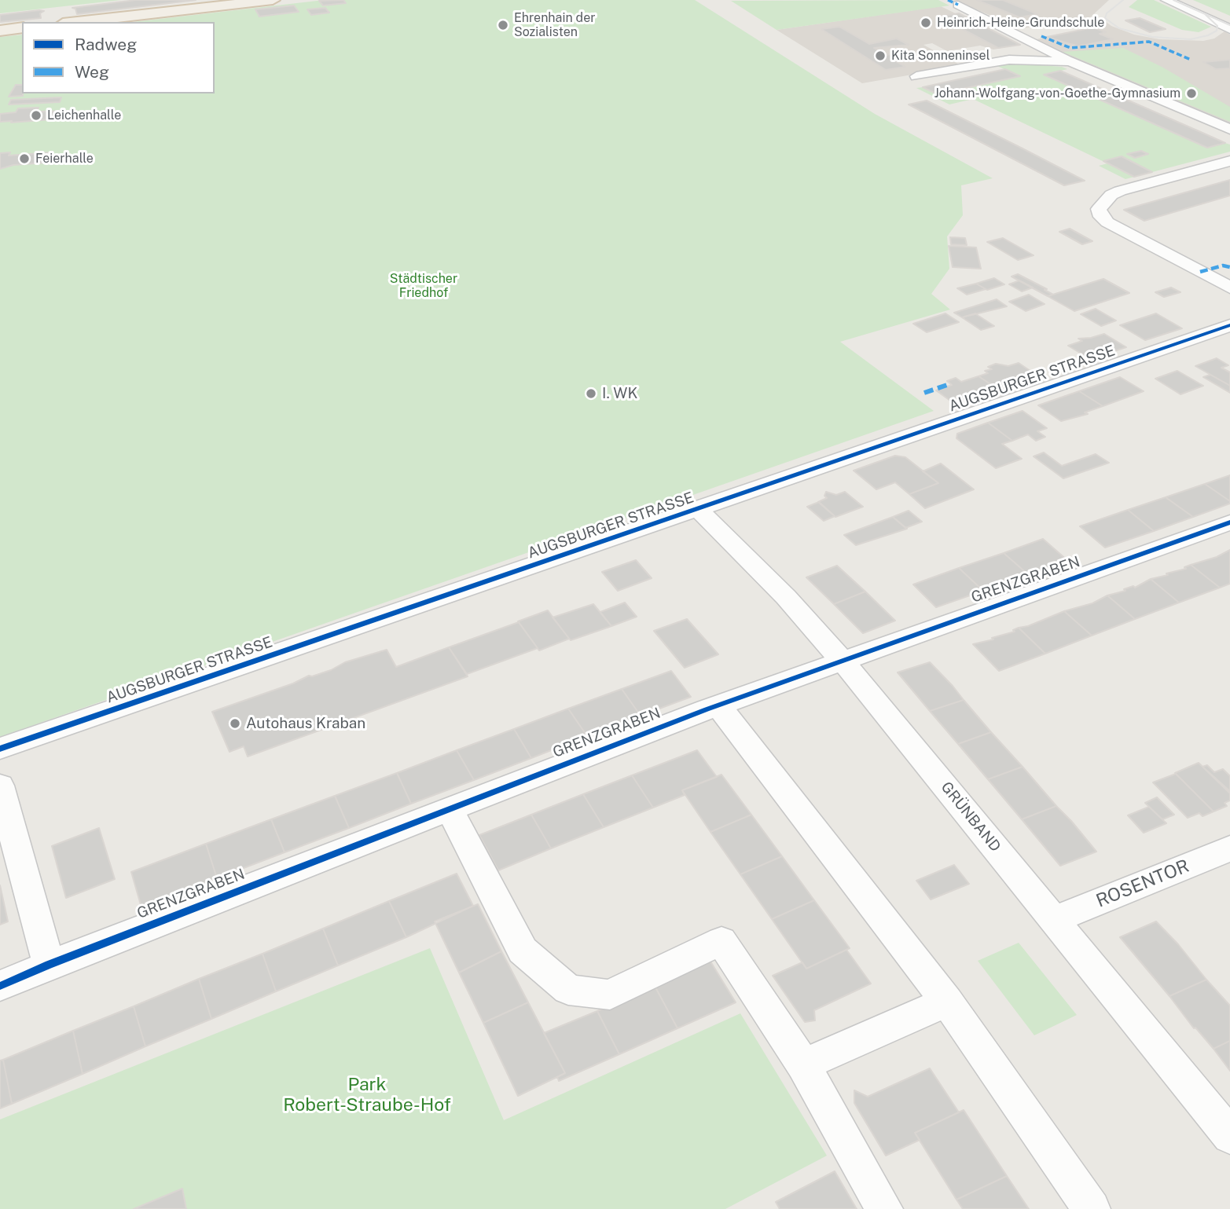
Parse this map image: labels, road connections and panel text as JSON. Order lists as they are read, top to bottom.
{
  "streets": {
    "street": [
      "AUGSBURGER STRASSE",
      "GRENZGRABEN",
      "GRÜNBAND",
      "ROSENTOR"
    ]
  },
  "crossings": [
    ["AUGSBURGER STRASSE", "GRÜNBAND"],
    ["GRENZGRABEN", "GRÜNBAND"],
    ["GRÜNBAND", "ROSENTOR"]
  ],
  "parks": ["Städtischer Friedhof", "Park Robert-Straube-Hof"],
  "places": [
    "Heinrich-Heine-Grundschule",
    "Ehrenhain der Sozialisten",
    "Kita Sonneninsel",
    "Johann-Wolfgang-von-Goethe-Gymnasium",
    "Leichenhalle",
    "Feierhalle",
    "I. WK",
    "Autohaus Kraban"
  ],
  "legend": ["Radweg", "Weg"]
}
